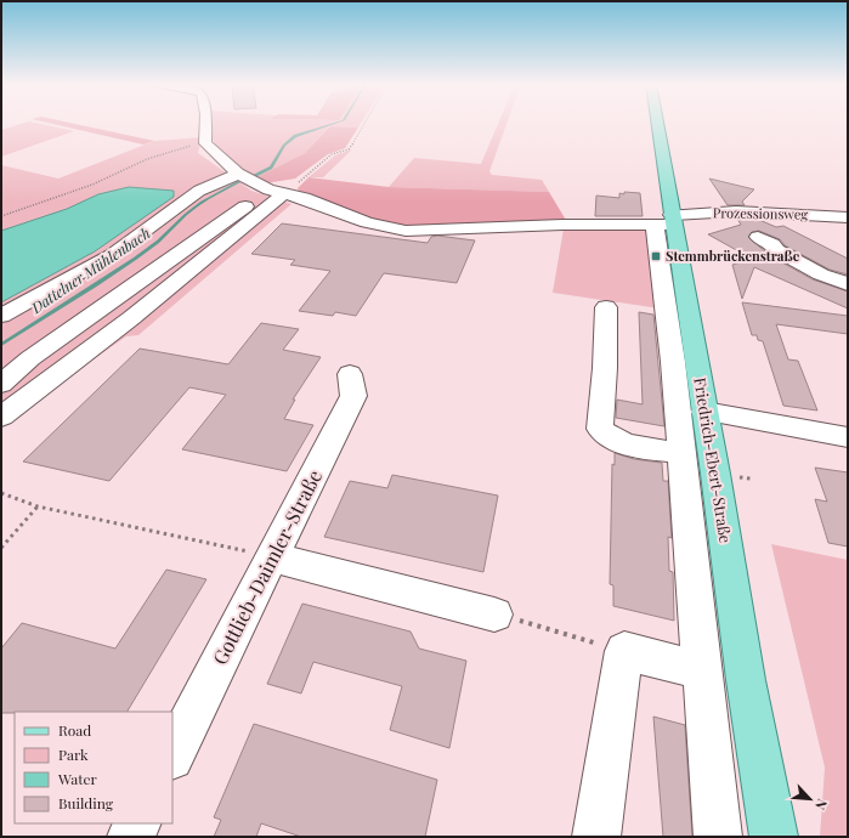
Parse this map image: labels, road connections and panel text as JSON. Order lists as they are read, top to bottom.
{
  "streets": {
    "main road": ["Friedrich-Ebert-Straße"],
    "street": ["Prozessionsweg", "Gottlieb-Daimler-Straße"]
  },
  "crossings": [
    ["Prozessionsweg", "Friedrich-Ebert-Straße"]
  ],
  "water": ["Dattelner Mühlenbach"],
  "places": {
    "transit": ["Stemmbrückenstraße"]
  },
  "legend": [
    "Road",
    "Park",
    "Water",
    "Building"
  ],
  "north": "bottom right"
}
